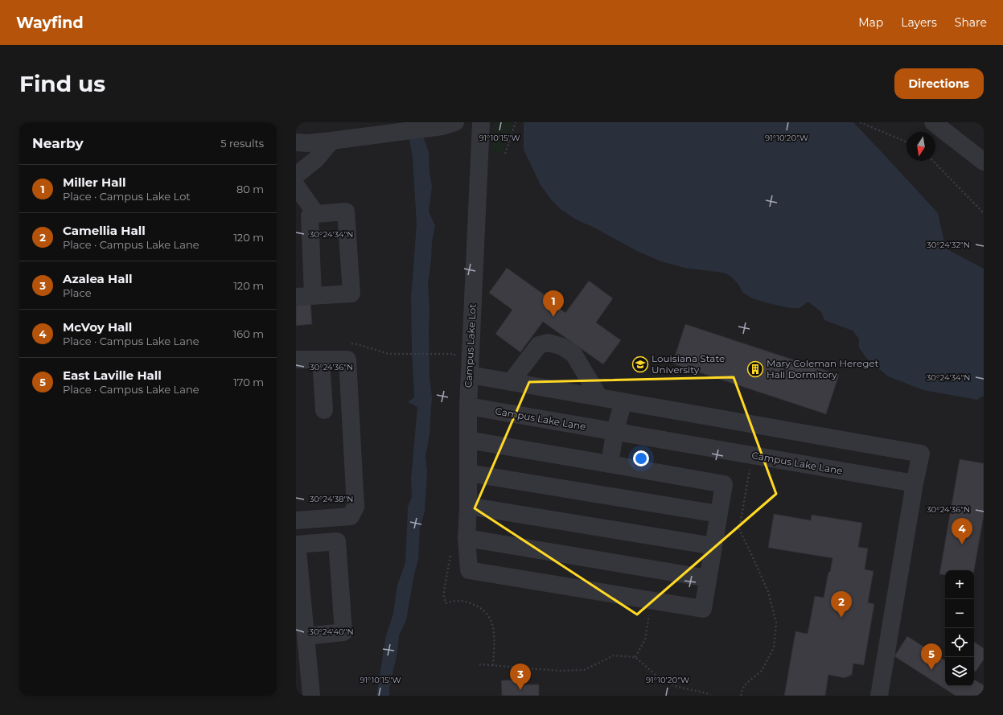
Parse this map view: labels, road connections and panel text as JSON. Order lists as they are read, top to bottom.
{
  "streets": {
    "street": ["Campus Lake Lot", "Campus Lake Lane"]
  },
  "crossings": [
    ["Campus Lake Lot", "Campus Lake Lane"]
  ],
  "places": {
    "school or university": ["Louisiana State University"],
    "building": ["Mary Coleman Hereget Hall Dormitory"]
  },
  "north": "bottom",
  "page": {
    "header": "Wayfind",
    "nav": ["Map", "Layers", "Share"],
    "buttons": "Directions",
    "title": "Find us",
    "heading": ["Nearby", "5 results"],
    "list": [
      {
        "mark": "1",
        "name": "Miller Hall",
        "note": "Place · Campus Lake Lot",
        "value": "80 m"
      },
      {
        "mark": "2",
        "name": "Camellia Hall",
        "note": "Place · Campus Lake Lane",
        "value": "120 m"
      },
      {
        "mark": "3",
        "name": "Azalea Hall",
        "note": "Place",
        "value": "120 m"
      },
      {
        "mark": "4",
        "name": "McVoy Hall",
        "note": "Place · Campus Lake Lane",
        "value": "160 m"
      },
      {
        "mark": "5",
        "name": "East Laville Hall",
        "note": "Place · Campus Lake Lane",
        "value": "170 m"
      }
    ],
    "pins": [
      "1",
      "4",
      "2",
      "5",
      "3"
    ],
    "map_buttons": ["+", "−"]
  },
  "coordinates": [
    "91°10'15\"W",
    "91°10'20\"W",
    "30°24'34\"N",
    "30°24'32\"N",
    "30°24'36\"N",
    "30°24'38\"N",
    "30°24'40\"N"
  ]
}
